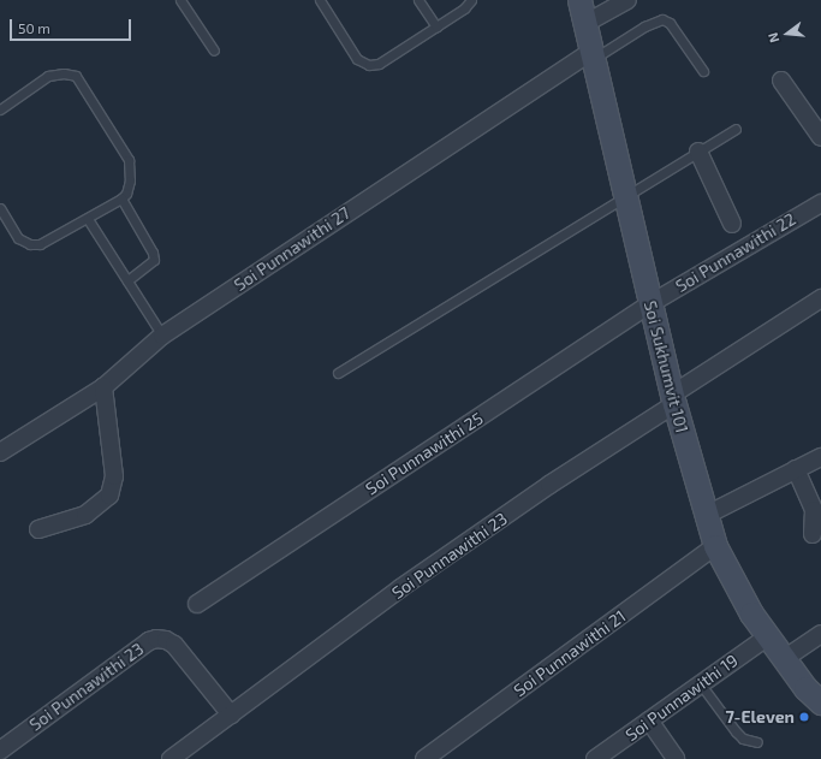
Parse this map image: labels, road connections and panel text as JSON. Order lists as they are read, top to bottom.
{
  "streets": {
    "street": [
      "Soi Punnawithi 27",
      "Soi Punnawithi 22",
      "Soi Sukhumvit 101",
      "Soi Punnawithi 25",
      "Soi Punnawithi 23",
      "Soi Punnawithi 21",
      "Soi Punnawithi 19"
    ]
  },
  "crossings": [
    ["Soi Punnawithi 27", "Soi Sukhumvit 101"],
    ["Soi Punnawithi 22", "Soi Sukhumvit 101"],
    ["Soi Punnawithi 22", "Soi Punnawithi 25"],
    ["Soi Sukhumvit 101", "Soi Punnawithi 25"],
    ["Soi Sukhumvit 101", "Soi Punnawithi 23"],
    ["Soi Sukhumvit 101", "Soi Punnawithi 21"],
    ["Soi Sukhumvit 101", "Soi Punnawithi 19"]
  ],
  "places": ["7-Eleven"],
  "scale_bar": "50 m",
  "north": "left"
}
